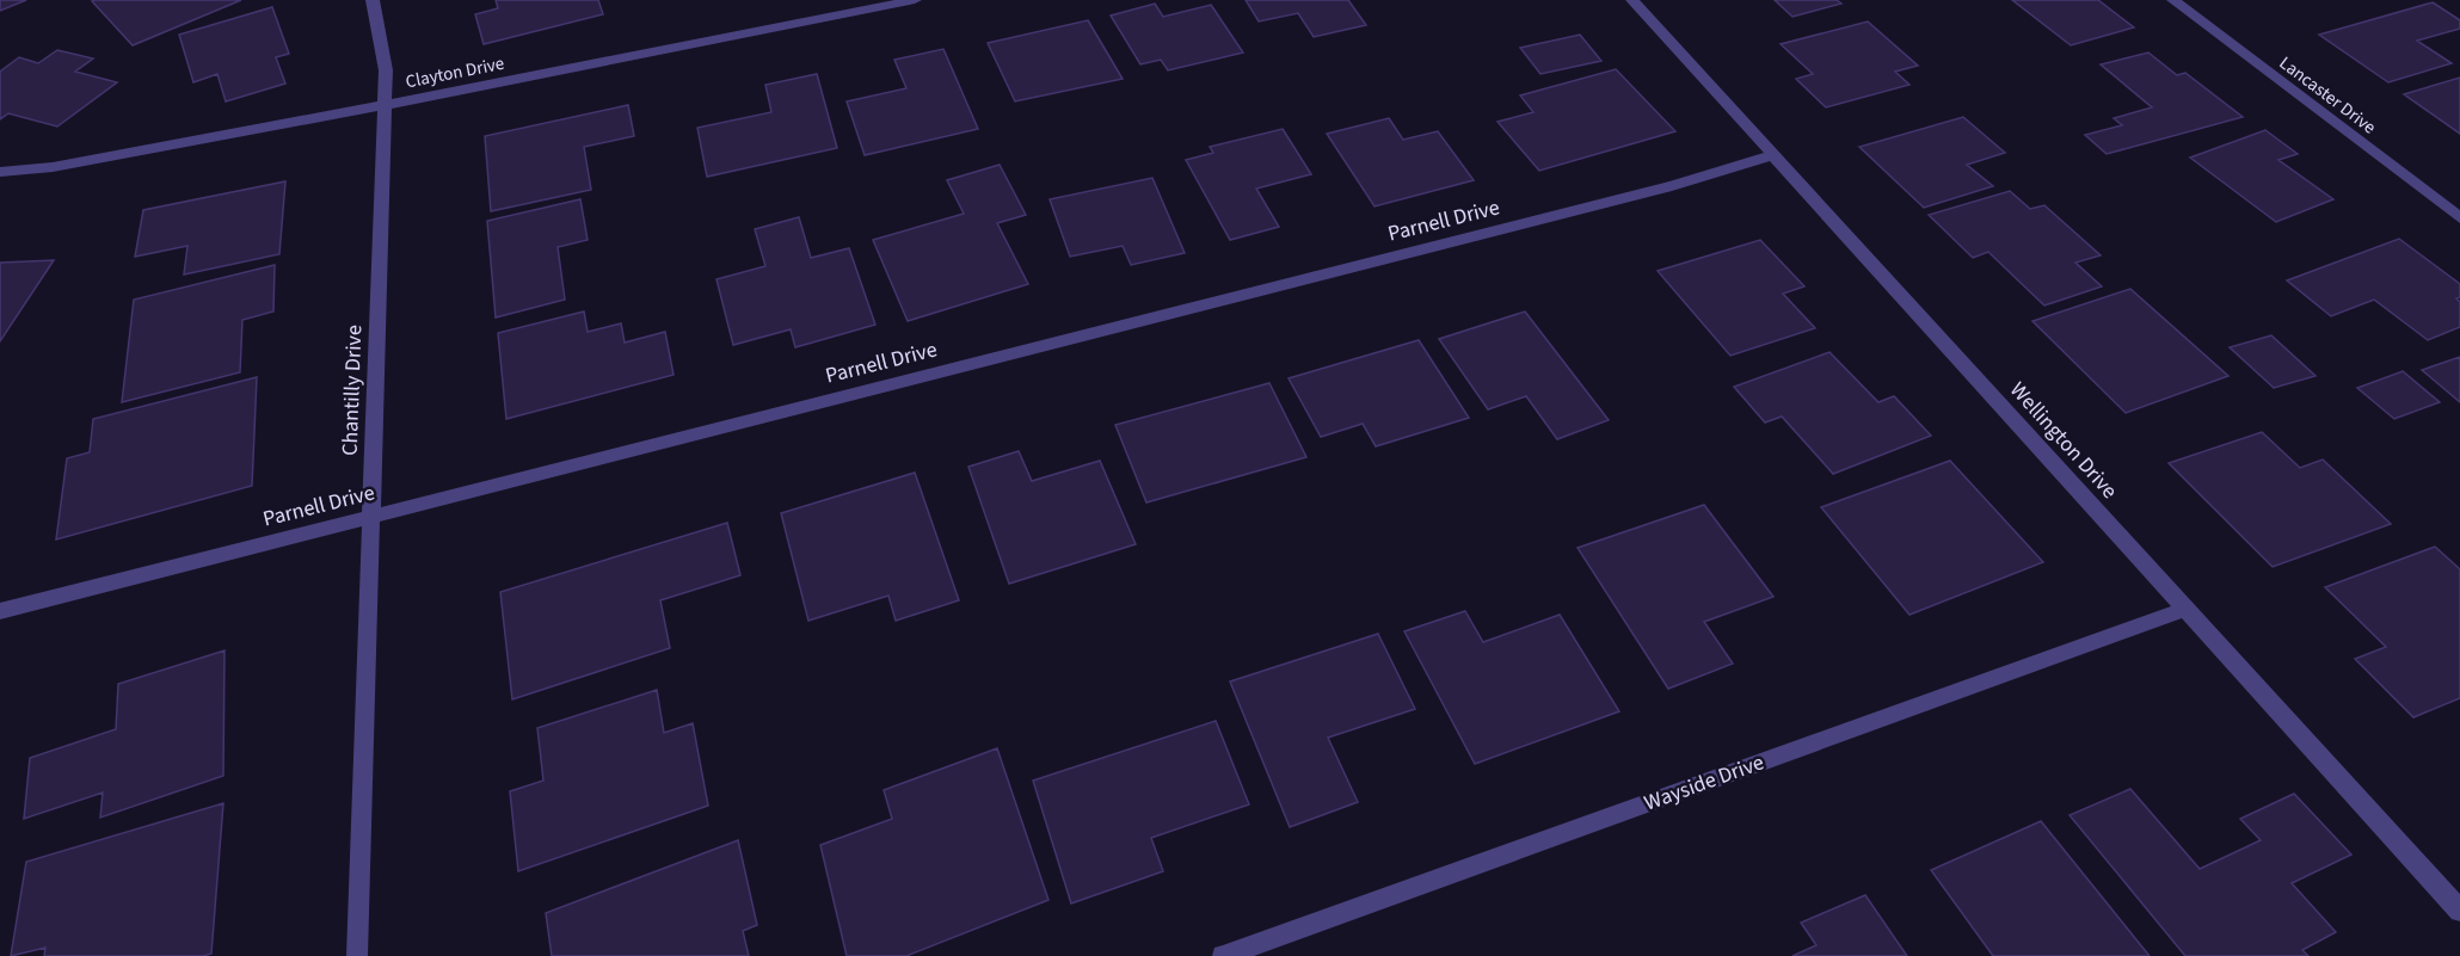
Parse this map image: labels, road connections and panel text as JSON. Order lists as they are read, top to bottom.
{
  "streets": {
    "street": [
      "Clayton Drive",
      "Lancaster Drive",
      "Parnell Drive",
      "Chantilly Drive",
      "Wellington Drive",
      "Wayside Drive"
    ]
  },
  "crossings": [
    ["Clayton Drive", "Chantilly Drive"],
    ["Parnell Drive", "Chantilly Drive"],
    ["Parnell Drive", "Wellington Drive"],
    ["Wellington Drive", "Wayside Drive"]
  ]
}
